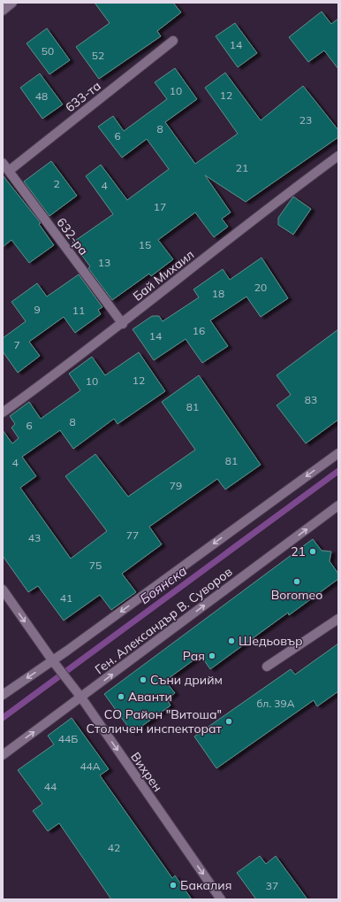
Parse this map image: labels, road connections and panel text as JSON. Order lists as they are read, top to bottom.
{
  "streets": {
    "street": [
      "633-та",
      "632-ра",
      "Бай Михаил",
      "Ген. Александър В. Суворов",
      "Вихрен"
    ]
  },
  "crossings": [
    ["633-та", "632-ра"],
    ["632-ра", "Бай Михаил"],
    ["Ген. Александър В. Суворов", "Вихрен"]
  ],
  "one_way": ["Вихрен"],
  "water": ["Боянска"],
  "places": [
    "21",
    "Boromeo",
    "Шедьовър",
    "Рая",
    "Съни дрийм",
    "Аванти",
    "СО Район \"Витоша\" Столичен инспекторат",
    "Бакалия"
  ],
  "house_numbers": [
    "14",
    "50",
    "52",
    "10",
    "12",
    "48",
    "23",
    "8",
    "6",
    "21",
    "2",
    "4",
    "17",
    "15",
    "13",
    "20",
    "18",
    "9",
    "11",
    "16",
    "14",
    "7",
    "12",
    "10",
    "83",
    "81",
    "8",
    "6",
    "81",
    "4",
    "79",
    "77",
    "43",
    "75",
    "41",
    "бл. 39А",
    "44Б",
    "44А",
    "44",
    "42",
    "37"
  ]
}
